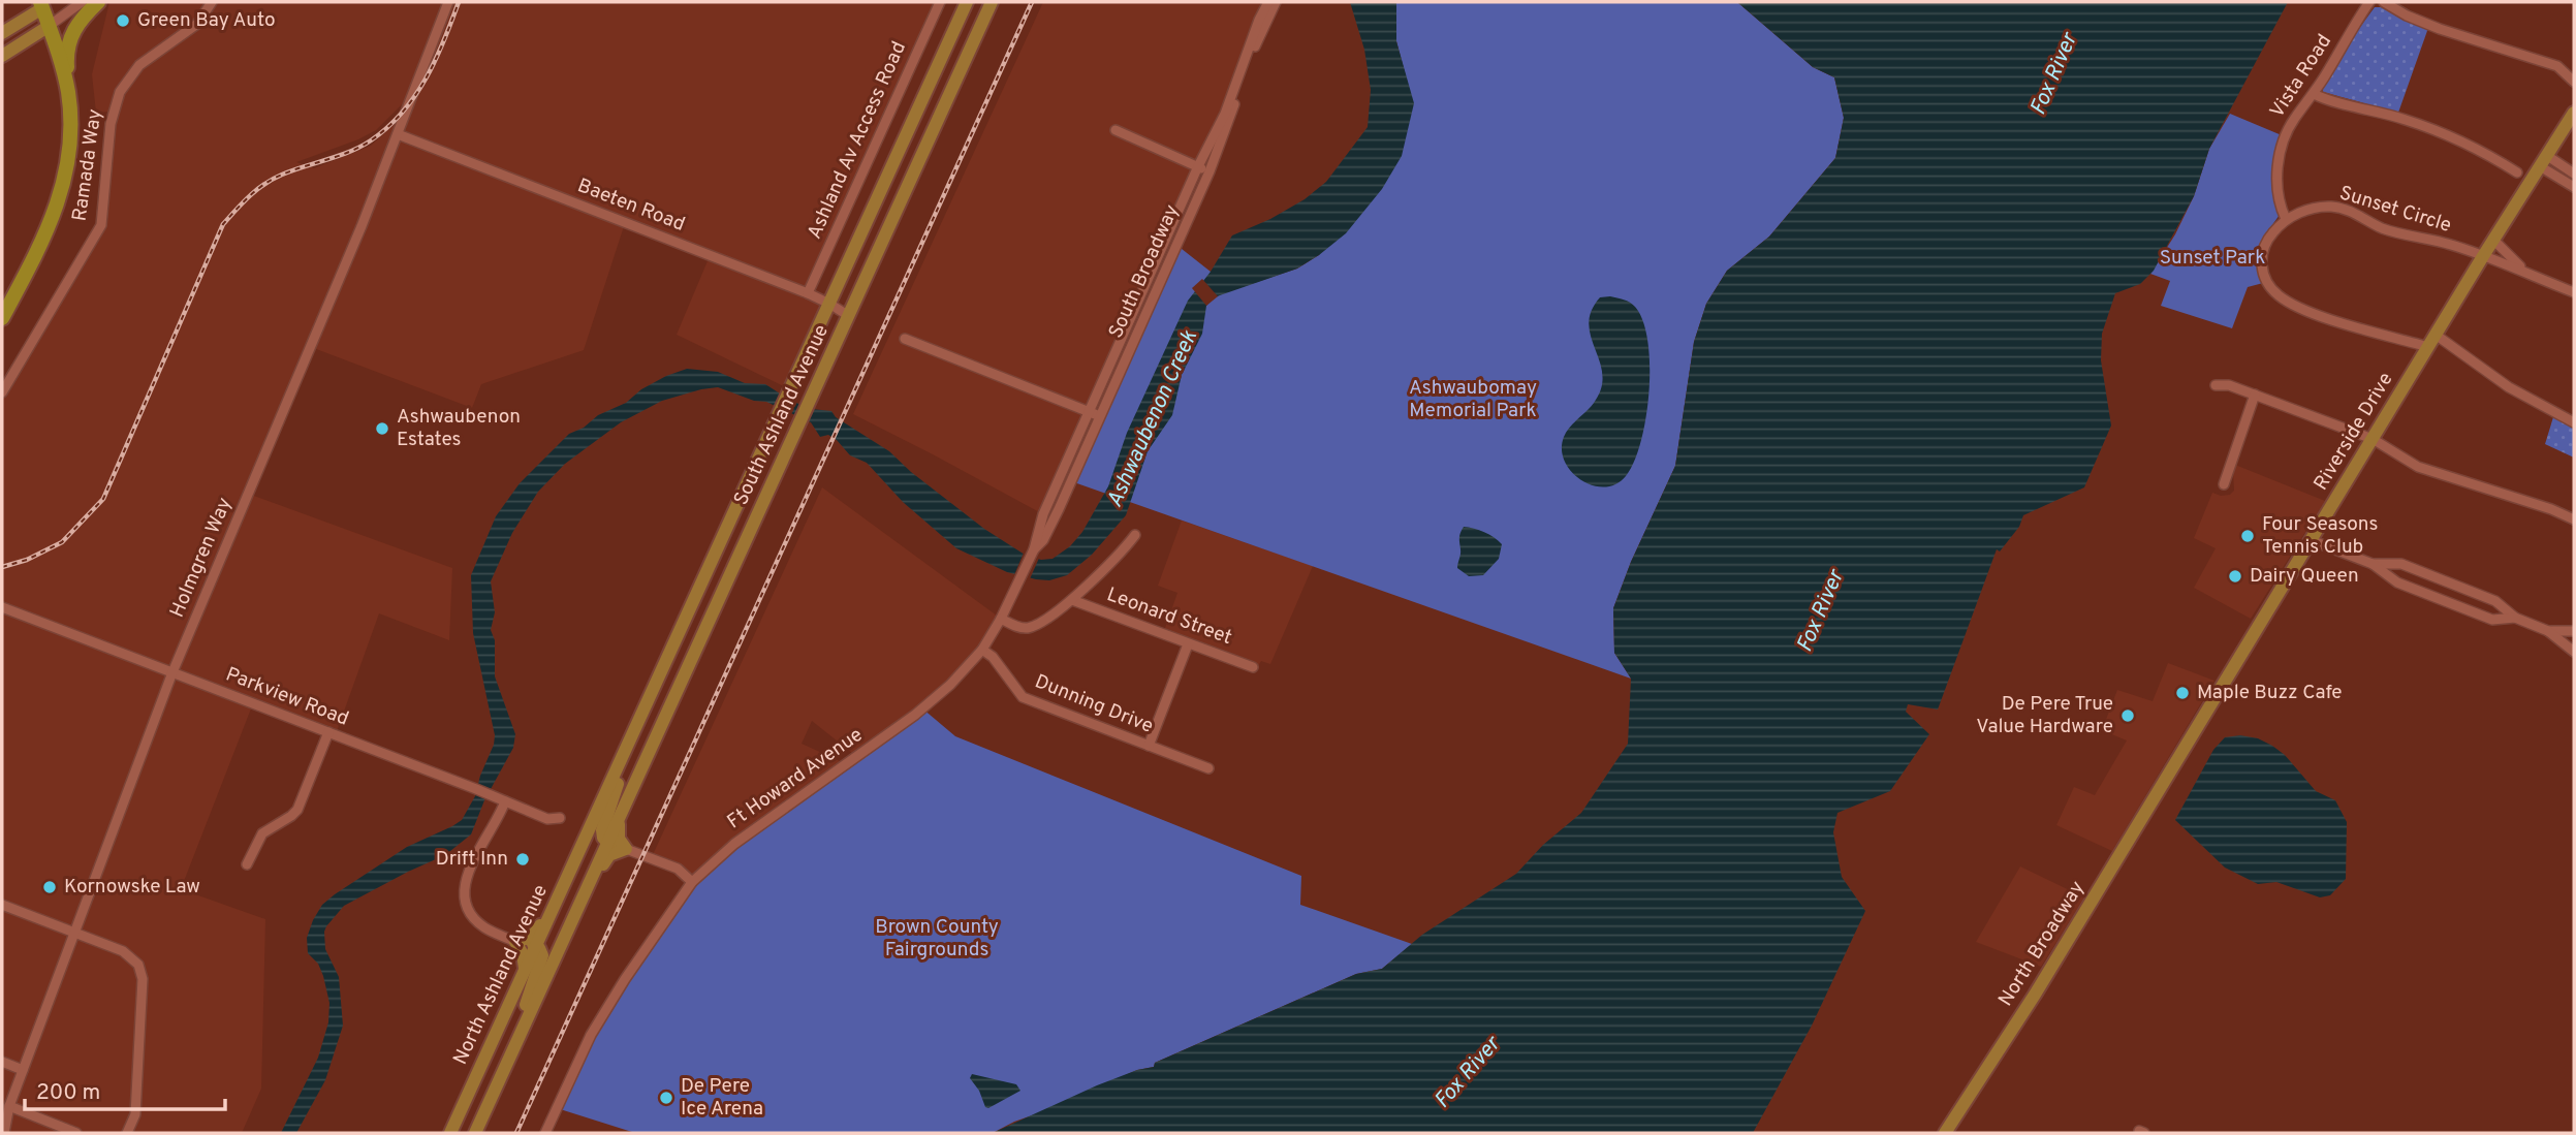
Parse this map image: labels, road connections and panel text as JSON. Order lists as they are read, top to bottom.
{
  "streets": {
    "main road": [
      "South Ashland Avenue",
      "Riverside Drive",
      "North Broadway",
      "North Ashland Avenue"
    ],
    "street": [
      "Vista Road",
      "Ashland Av Access Road",
      "Ramada Way",
      "Baeten Road",
      "Sunset Circle",
      "South Broadway",
      "Holmgren Way",
      "Leonard Street",
      "Parkview Road",
      "Dunning Drive",
      "Ft Howard Avenue"
    ]
  },
  "crossings": [
    ["Vista Road", "Sunset Circle"],
    ["Ashland Av Access Road", "Baeten Road"],
    ["Baeten Road", "South Ashland Avenue"],
    ["Baeten Road", "Holmgren Way"],
    ["Sunset Circle", "Riverside Drive"],
    ["South Broadway", "Ft Howard Avenue"],
    ["South Ashland Avenue", "North Ashland Avenue"],
    ["Riverside Drive", "North Broadway"],
    ["Holmgren Way", "Parkview Road"],
    ["Dunning Drive", "Ft Howard Avenue"]
  ],
  "water": ["Fox River", "Ashwaubenon Creek"],
  "parks": ["Sunset Park", "Ashwaubomay Memorial Park", "Brown County Fairgrounds"],
  "places": [
    "Green Bay Auto",
    "Ashwaubenon Estates",
    "Four Seasons Tennis Club",
    "Dairy Queen",
    "Maple Buzz Cafe",
    "De Pere True Value Hardware",
    "Drift Inn",
    "Kornowske Law",
    "De Pere Ice Arena"
  ],
  "scale_bar": "200 m"
}
